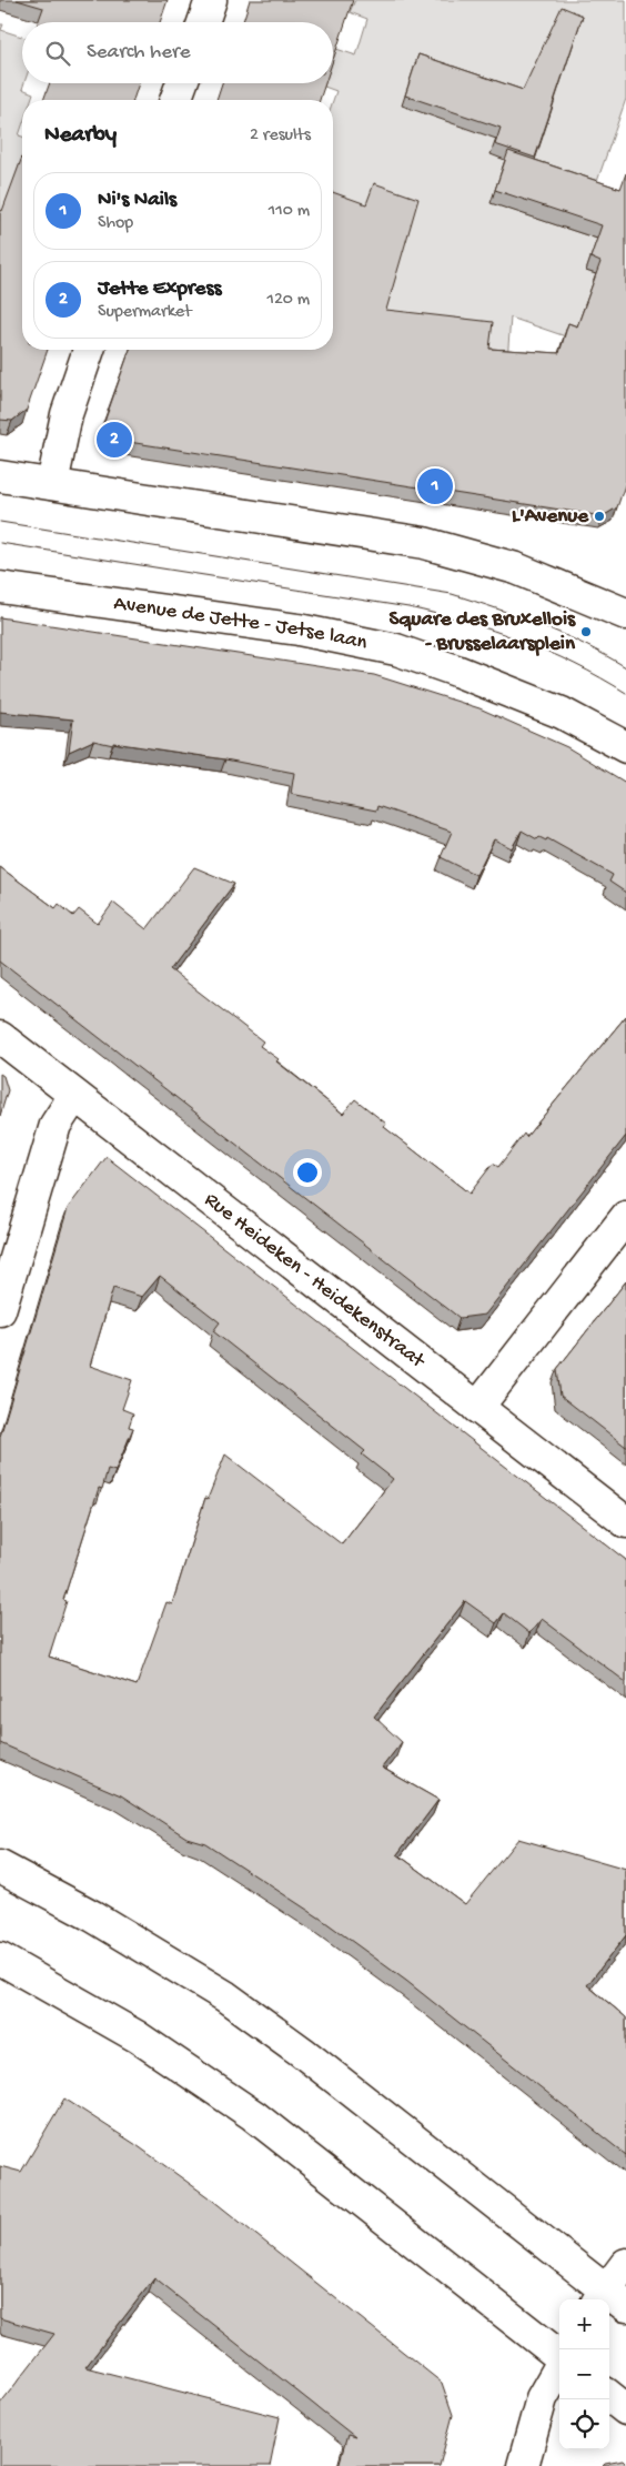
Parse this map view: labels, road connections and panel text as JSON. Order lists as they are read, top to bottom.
{
  "streets": {
    "street": ["Avenue de Jette - Jetse laan", "Rue Heideken - Heidekenstraat"]
  },
  "places": ["L'Avenue", "Square des Bruxellois - Brusselaarsplein"],
  "page": {
    "search": "Search here",
    "heading": ["Nearby", "2 results"],
    "list": [
      {
        "mark": "1",
        "name": "Ni's Nails",
        "note": "Shop",
        "value": "110 m"
      },
      {
        "mark": "2",
        "name": "Jette Express",
        "note": "Supermarket",
        "value": "120 m"
      }
    ],
    "pins": ["2", "1"],
    "map_buttons": ["+", "−"]
  }
}
